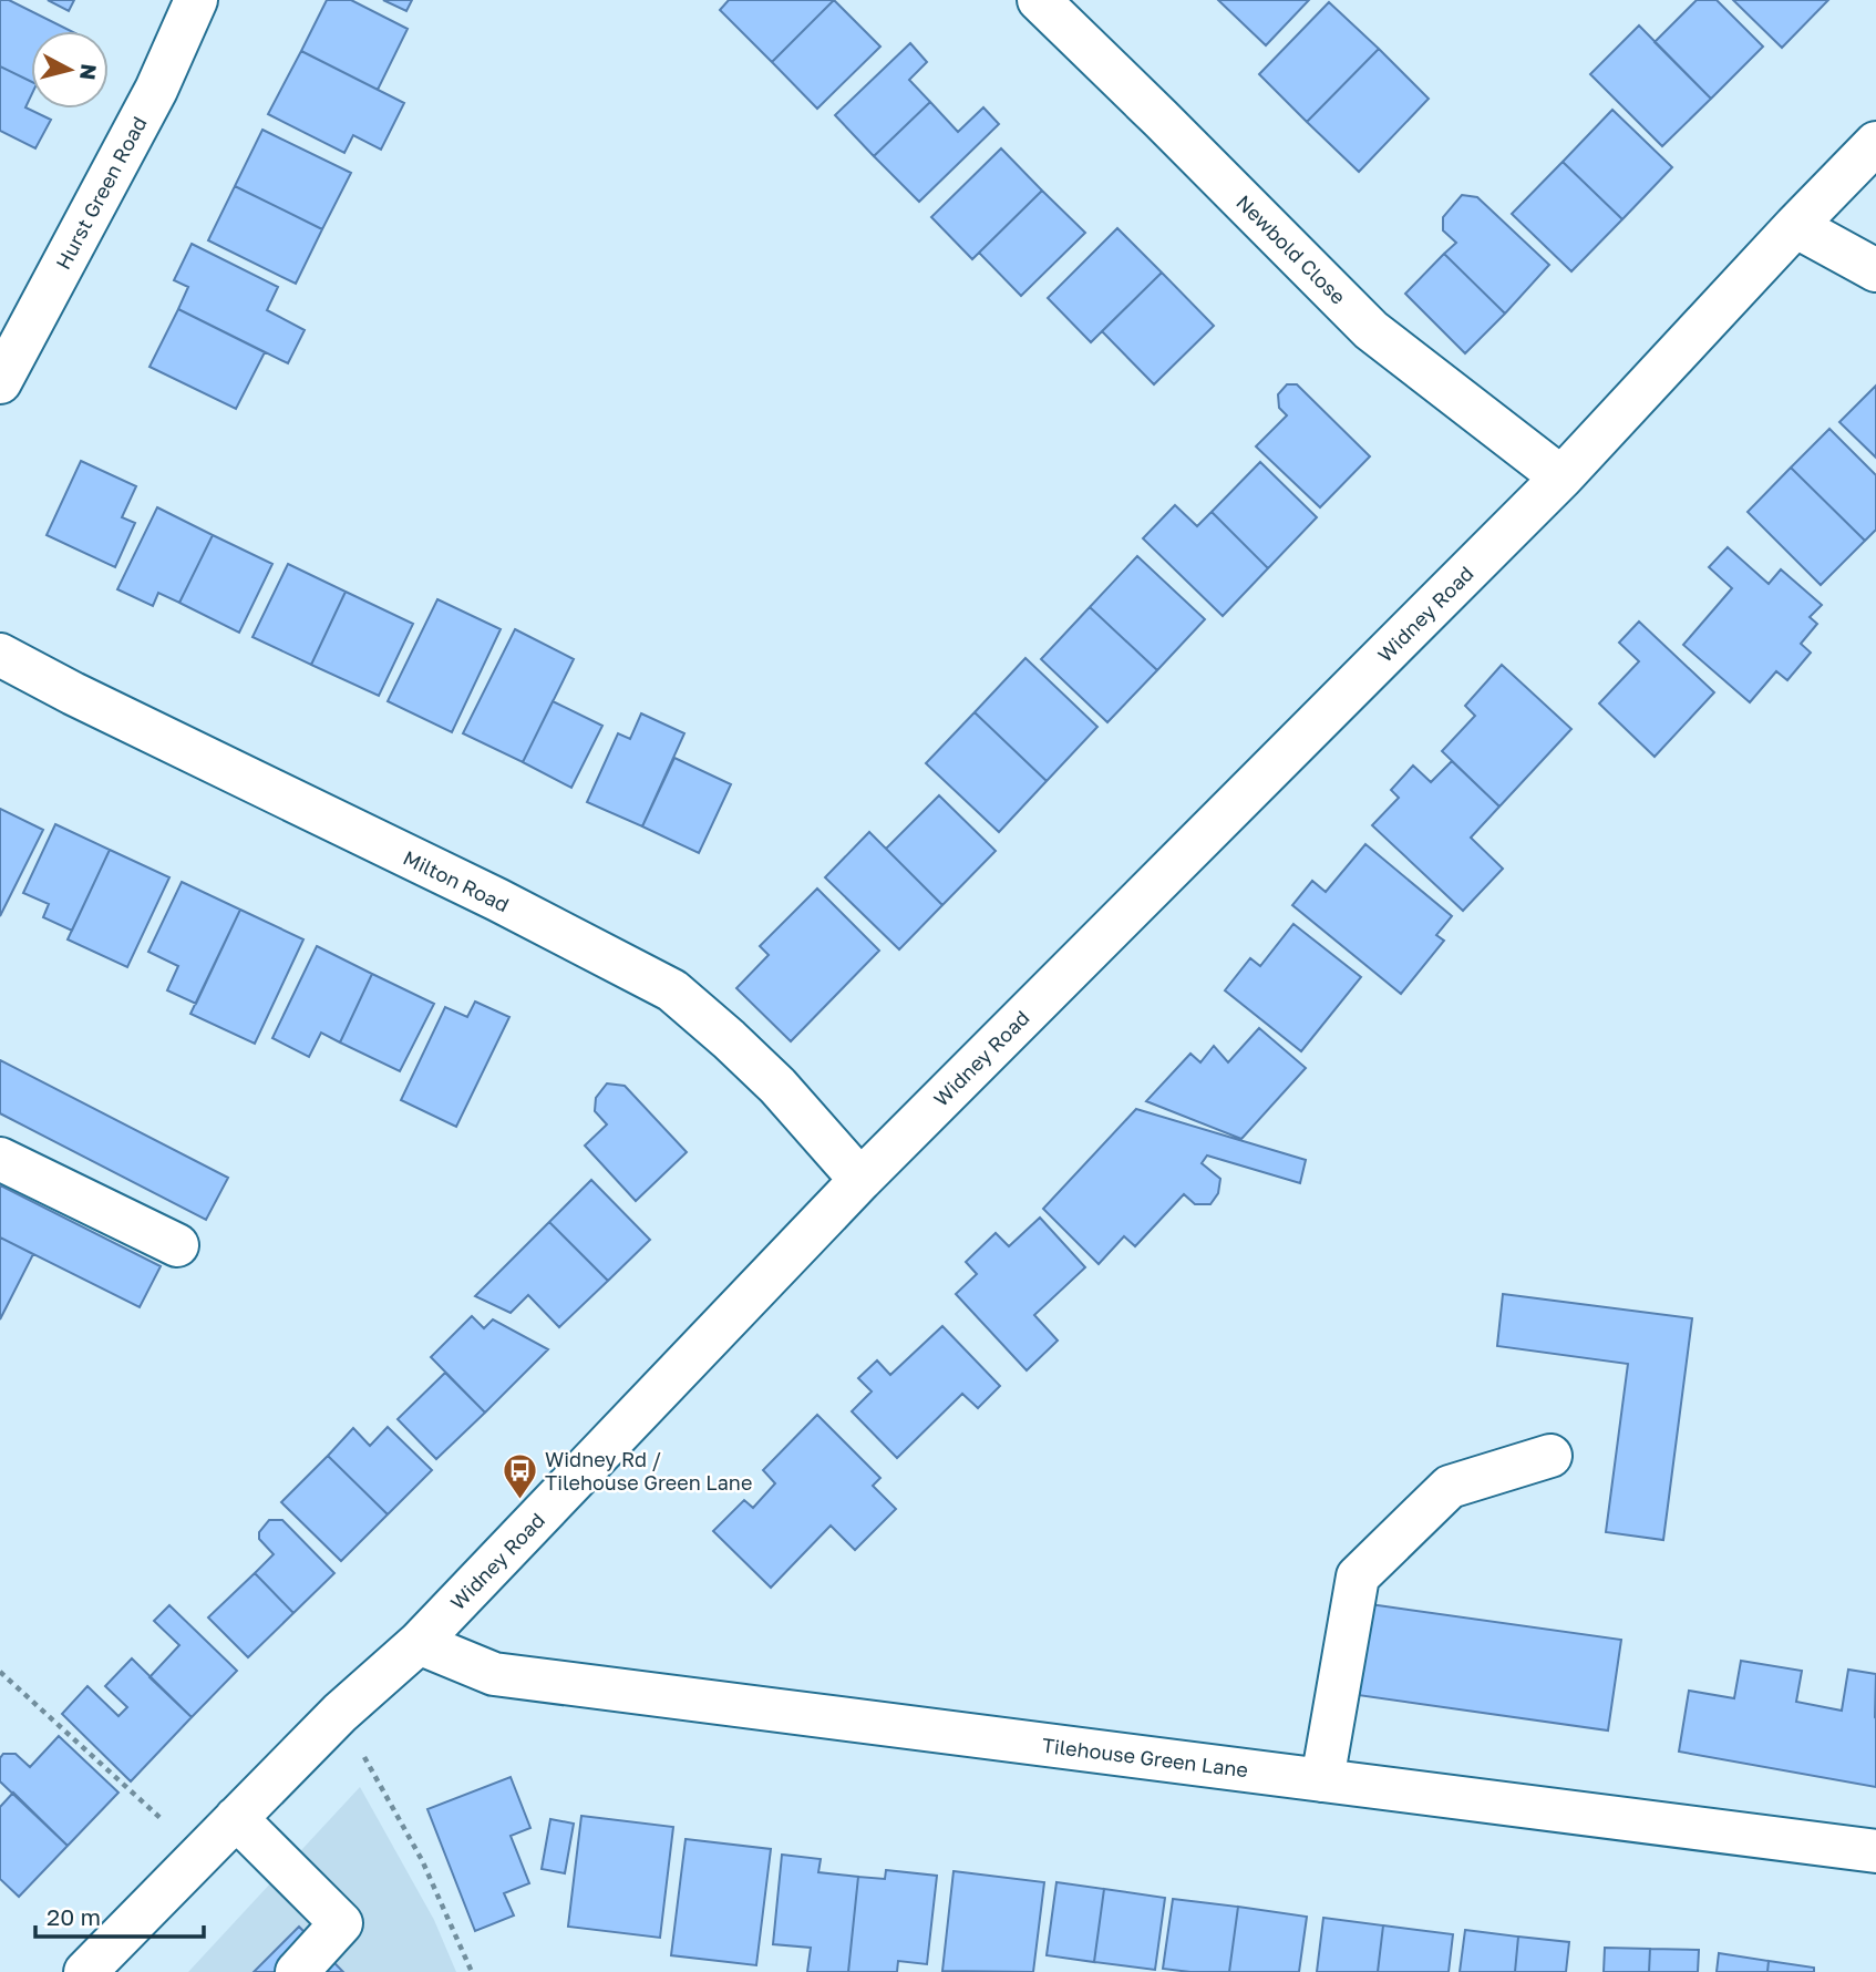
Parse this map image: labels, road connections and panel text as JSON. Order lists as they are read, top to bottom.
{
  "streets": {
    "street": [
      "Hurst Green Road",
      "Newbold Close",
      "Widney Road",
      "Milton Road",
      "Tilehouse Green Lane"
    ]
  },
  "crossings": [
    ["Newbold Close", "Widney Road"],
    ["Widney Road", "Milton Road"],
    ["Widney Road", "Tilehouse Green Lane"]
  ],
  "places": {
    "bus stop": ["Widney Rd / Tilehouse Green Lane"]
  },
  "scale_bar": "20 m",
  "north": "right"
}
